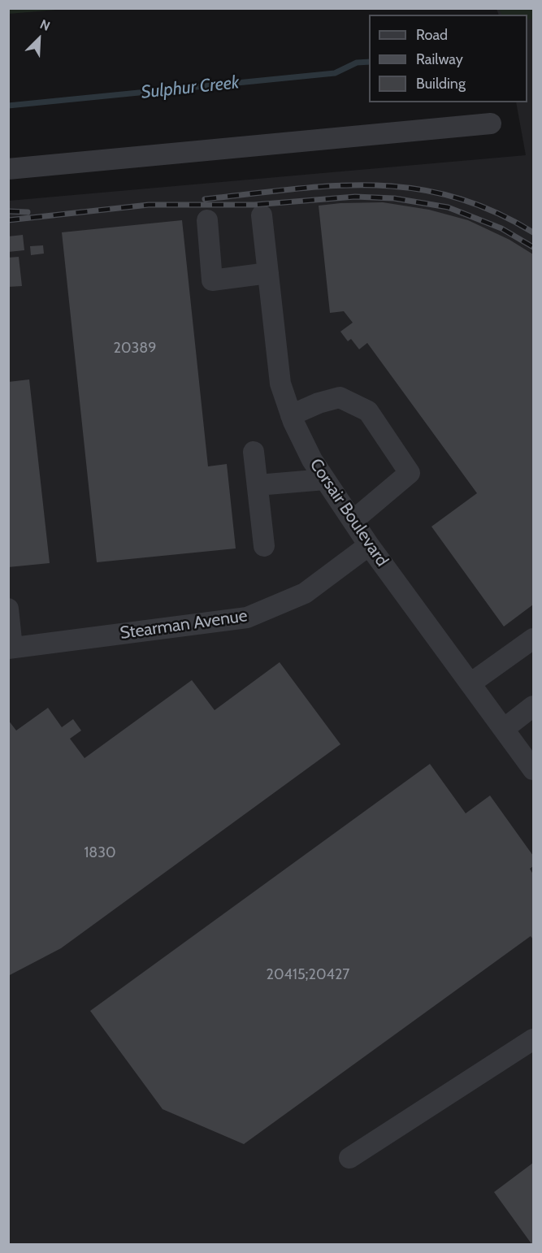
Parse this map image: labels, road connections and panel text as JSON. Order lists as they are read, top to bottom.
{
  "streets": {
    "street": ["Corsair Boulevard", "Stearman Avenue"]
  },
  "crossings": [
    ["Corsair Boulevard", "Stearman Avenue"]
  ],
  "water": ["Sulphur Creek"],
  "house_numbers": ["20389", "1830", "20415;20427"],
  "legend": ["Road", "Railway", "Building"],
  "north": "top right"
}
